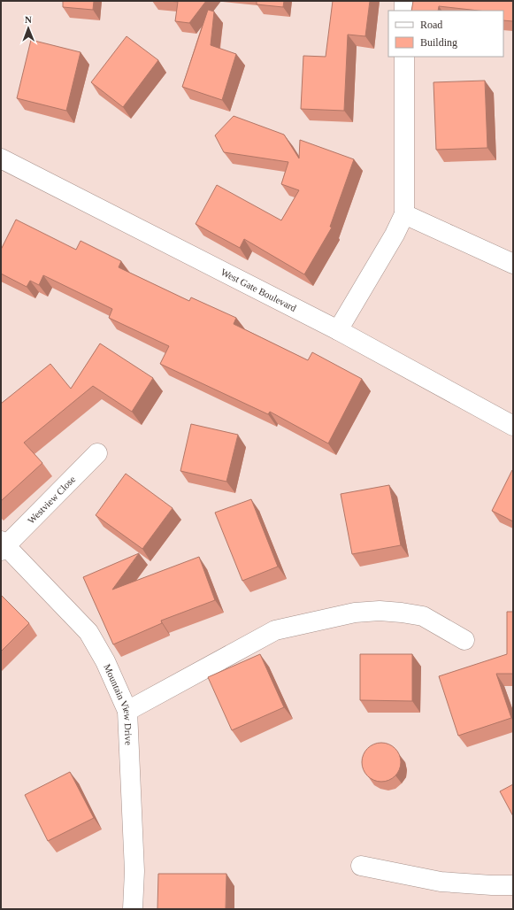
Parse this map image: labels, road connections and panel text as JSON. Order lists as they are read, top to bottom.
{
  "streets": {
    "street": ["West Gate Boulevard", "Westview Close", "Mountain View Drive"]
  },
  "crossings": [
    ["Westview Close", "Mountain View Drive"]
  ],
  "legend": ["Road", "Building"],
  "north": "top"
}
